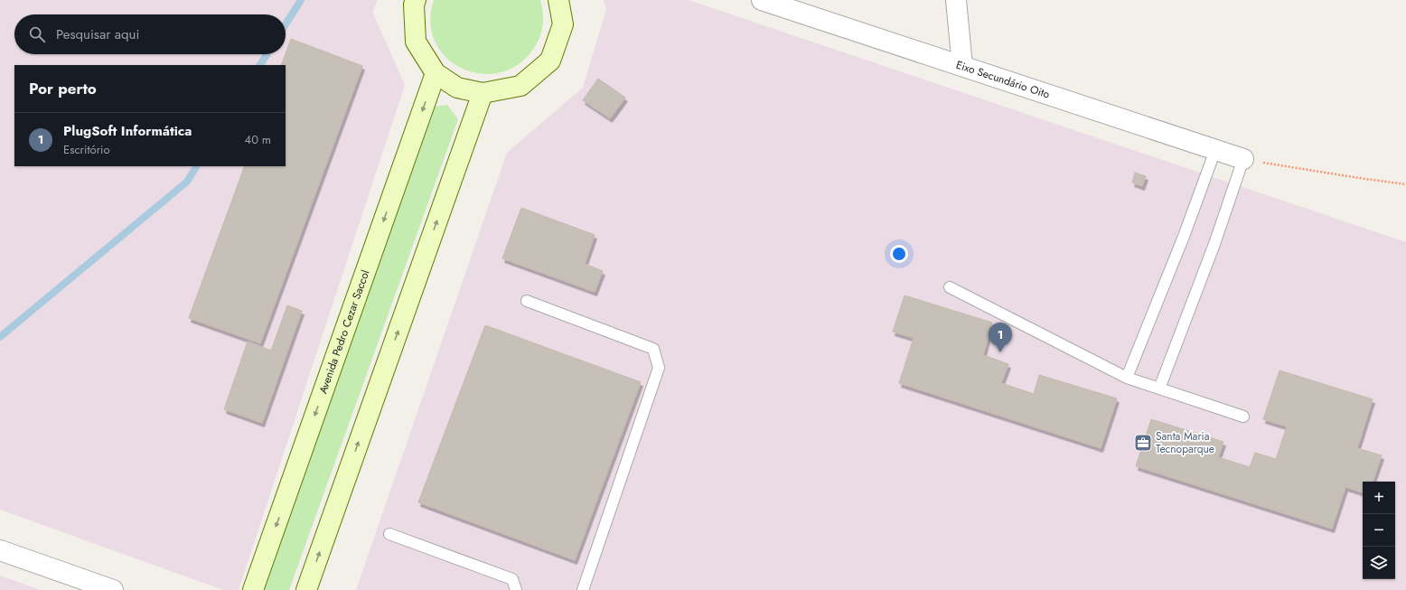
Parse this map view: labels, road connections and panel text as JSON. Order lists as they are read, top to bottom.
{
  "streets": {
    "street": ["Eixo Secundário Oito", "Avenida Pedro Cezar Saccol"]
  },
  "places": {
    "office": ["Santa Maria Tecnoparque"]
  },
  "page": {
    "search": "Pesquisar aqui",
    "heading": "Por perto",
    "list": [
      {
        "mark": "1",
        "name": "PlugSoft Informática",
        "note": "Escritório",
        "value": "40 m"
      }
    ],
    "pins": "1",
    "map_buttons": ["+", "−"]
  }
}
